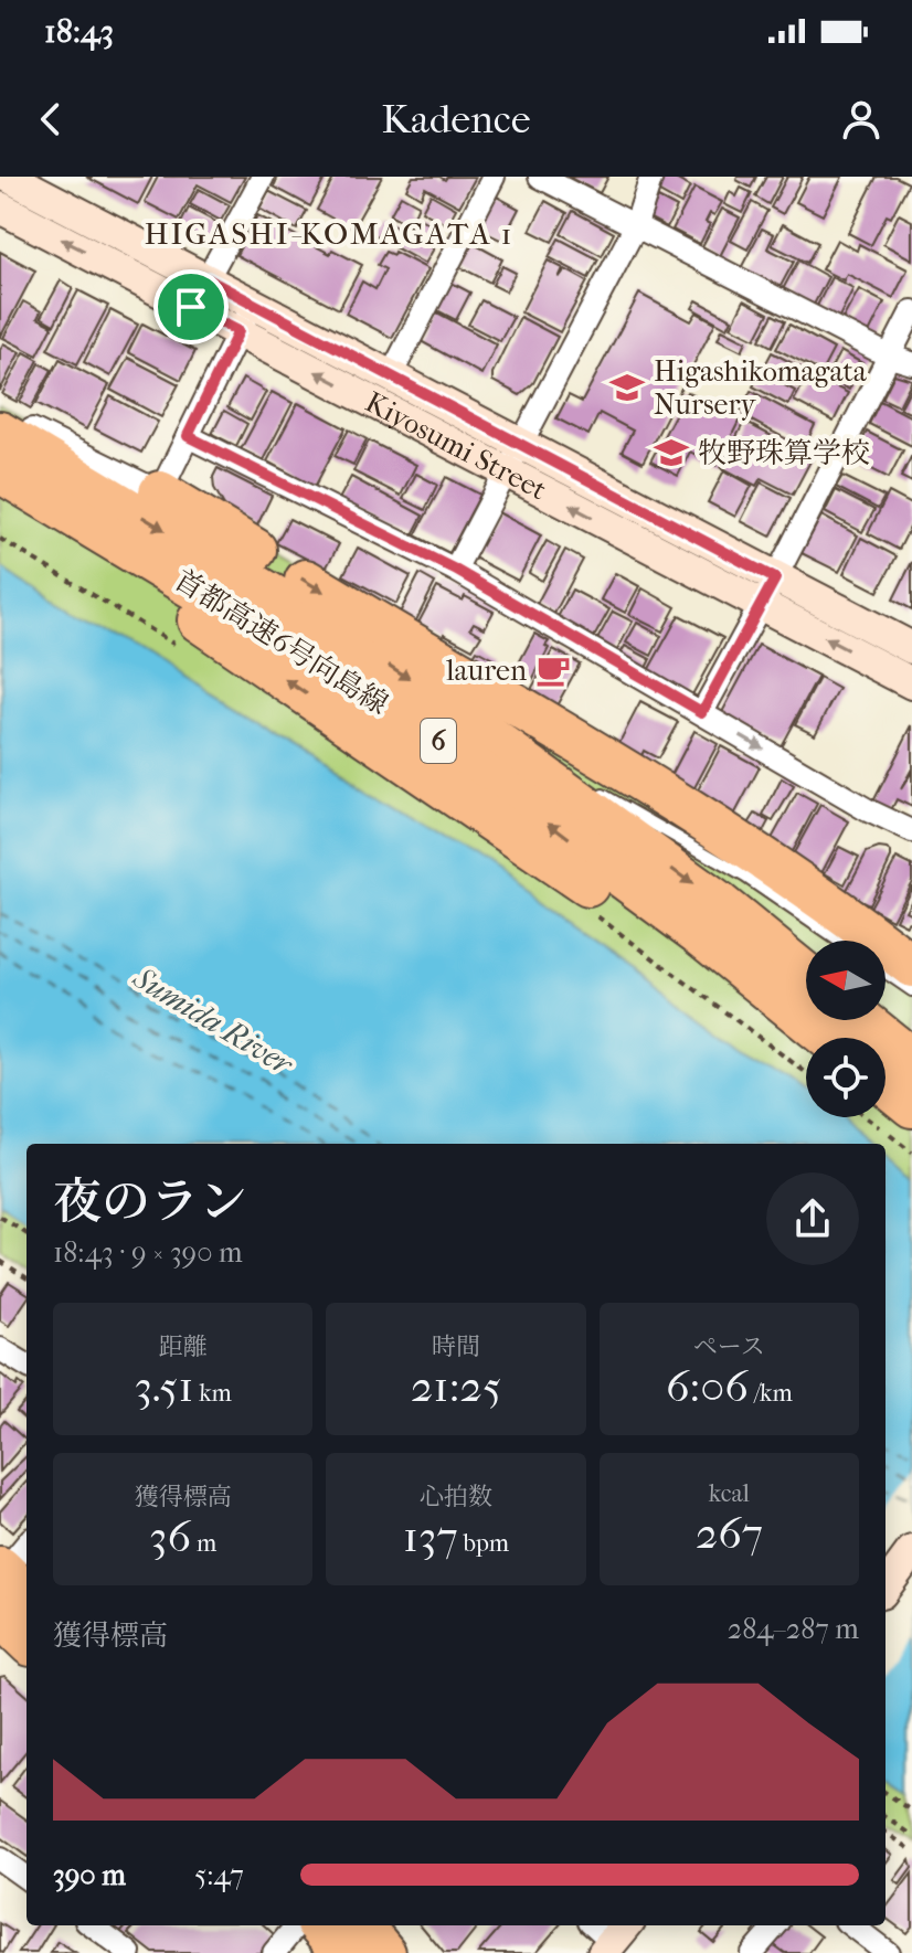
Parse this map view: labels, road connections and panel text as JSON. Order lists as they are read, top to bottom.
{
  "streets": {
    "highway": ["首都高速6号向島線", "6"],
    "main road": ["Kiyosumi Street"]
  },
  "districts": ["HIGASHI-KOMAGATA 1"],
  "water": ["Sumida River"],
  "places": {
    "school or university": ["Higashikomagata Nursery", "牧野珠算学校"],
    "cafe": ["lauren"]
  },
  "north": "left",
  "page": {
    "status": "18:43",
    "header": "Kadence",
    "heading": ["夜のラン", "18:43 · 9 × 390 m"],
    "stats": [
      ["距離", "3.51 km"],
      ["時間", "21:25"],
      ["ペース", "6:06 /km"],
      ["獲得標高", "36 m"],
      ["心拍数", "137 bpm"],
      ["kcal", "267"]
    ],
    "chart": ["獲得標高", "284–287 m"],
    "list": [
      {
        "name": "390 m",
        "note": "5:47"
      }
    ]
  }
}
